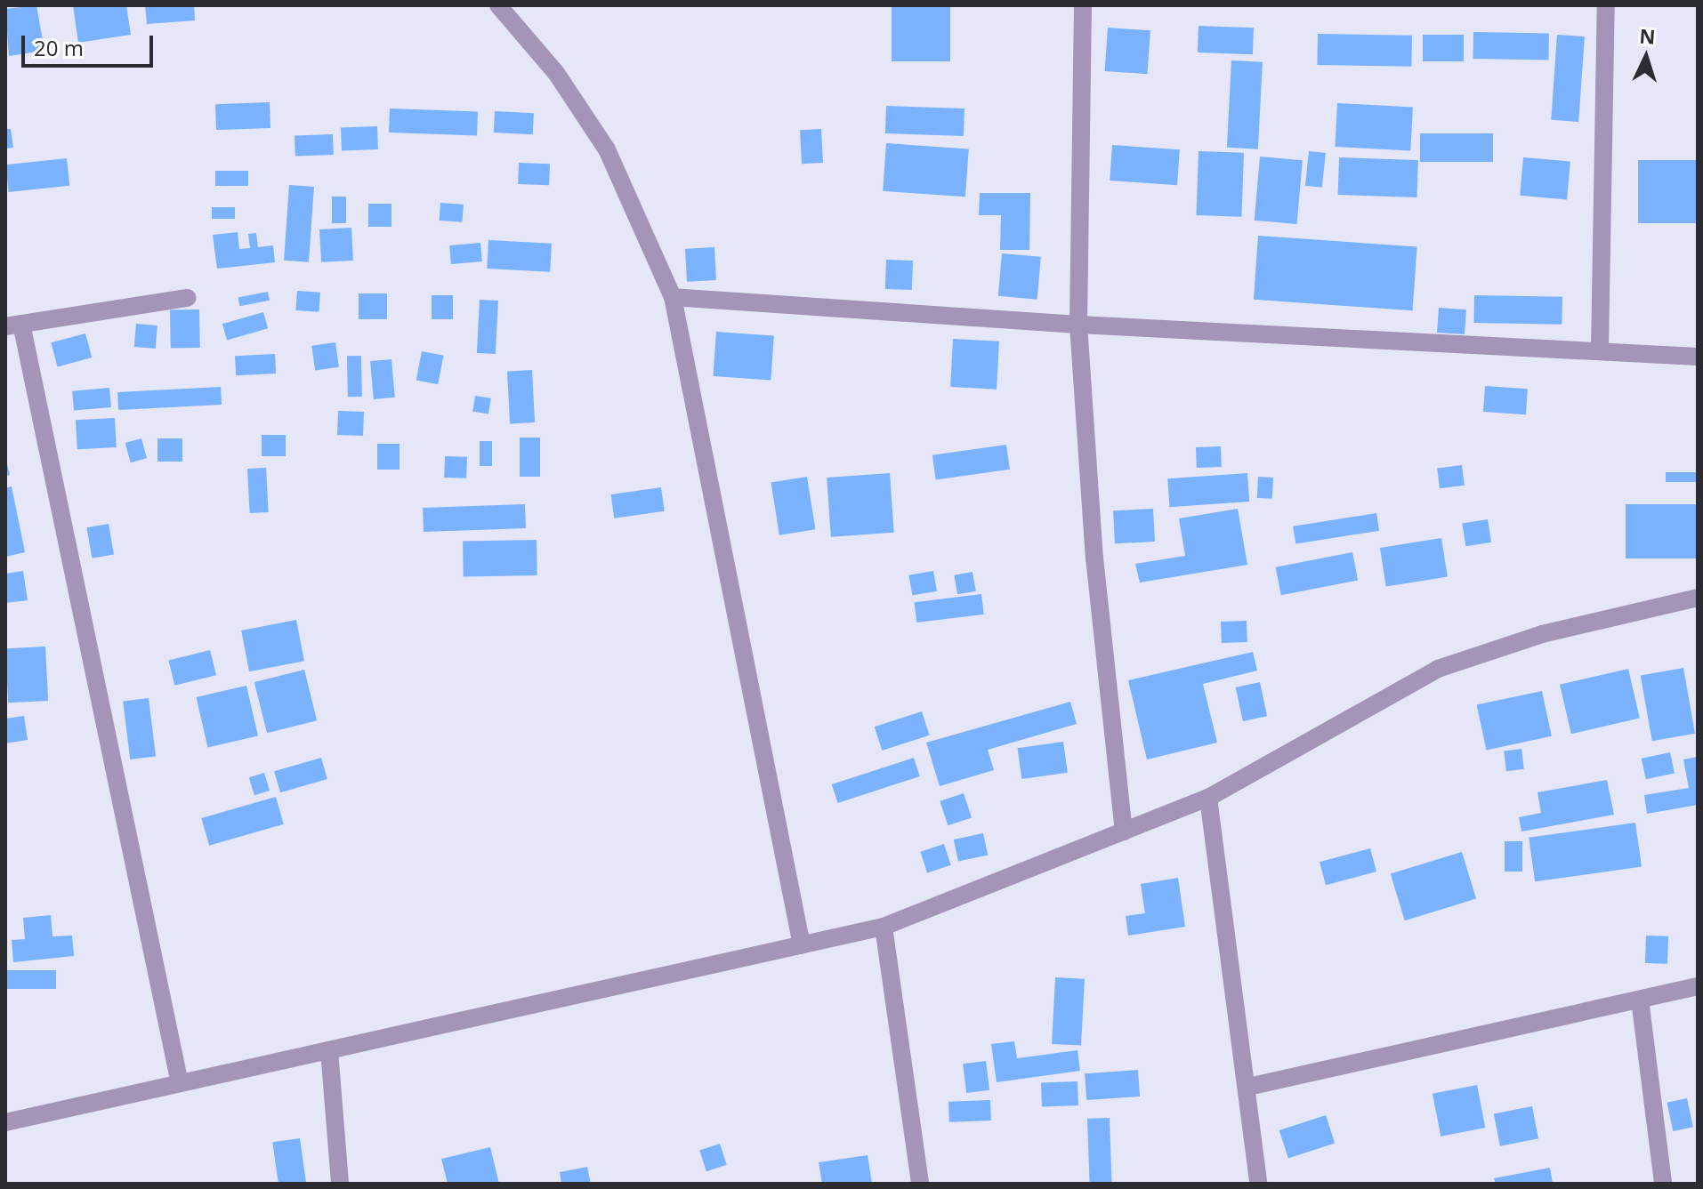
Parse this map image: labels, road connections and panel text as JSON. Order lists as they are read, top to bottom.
{
  "scale_bar": "20 m",
  "north": "top"
}
